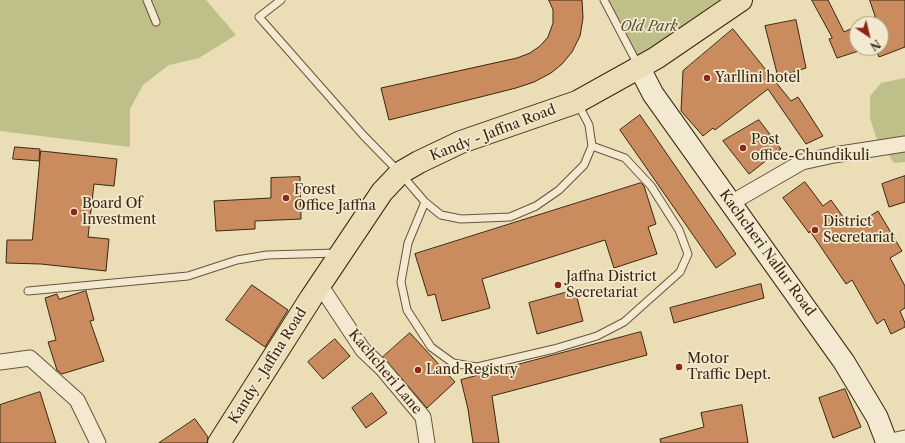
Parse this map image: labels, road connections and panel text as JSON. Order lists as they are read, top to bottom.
{
  "streets": {
    "highway": ["Kandy - Jaffna Road"],
    "street": ["Kachcheri Nallur Road", "Kachcheri Lane"]
  },
  "crossings": [
    ["Kandy - Jaffna Road", "Kachcheri Nallur Road"],
    ["Kandy - Jaffna Road", "Kachcheri Lane"]
  ],
  "parks": ["Old Park"],
  "places": [
    "Yarllini hotel",
    "Post office-Chundikuli",
    "Forest Office Jaffna",
    "Board Of Investment",
    "District Secretariat",
    "Jaffna District Secretariat",
    "Motor Traffic Dept.",
    "Land Registry"
  ],
  "north": "bottom right"
}
